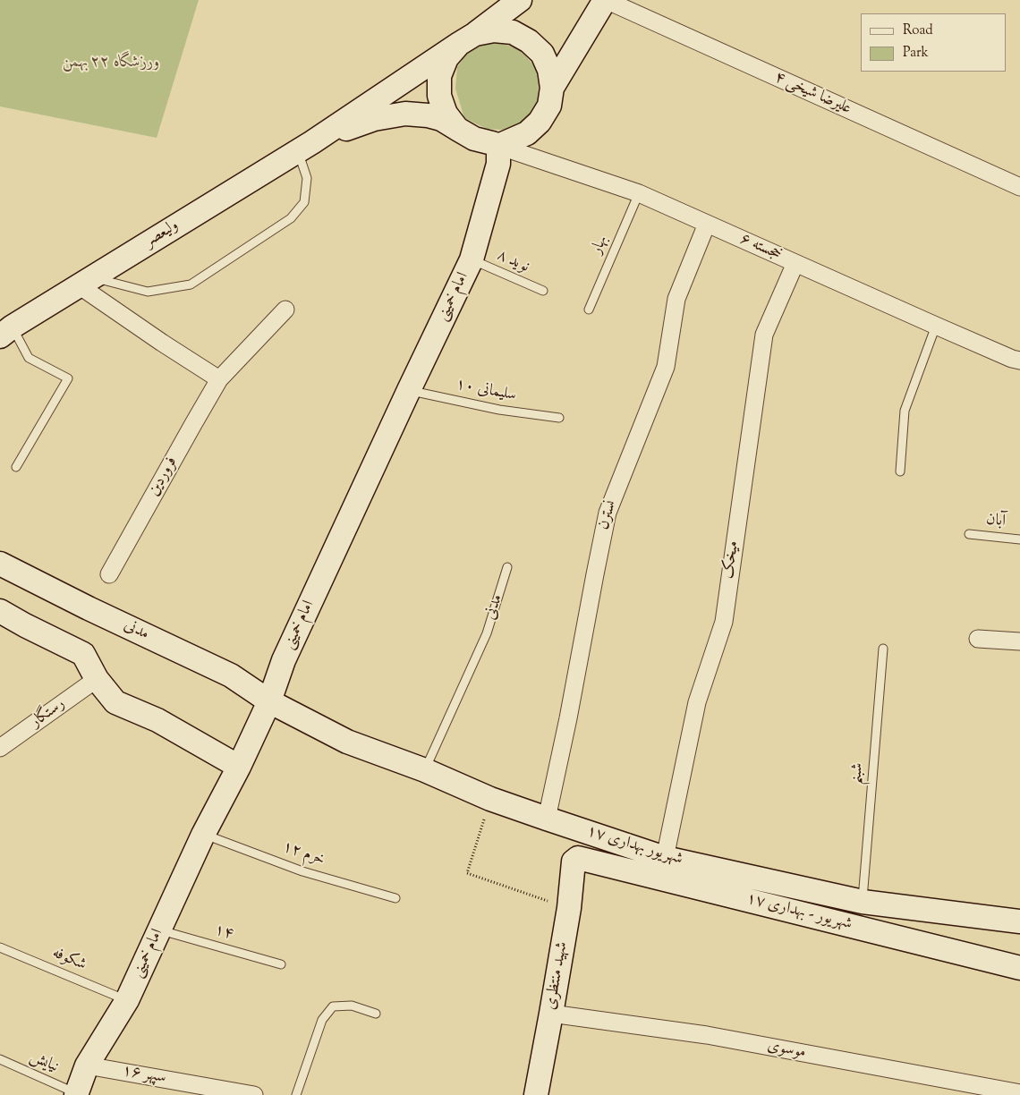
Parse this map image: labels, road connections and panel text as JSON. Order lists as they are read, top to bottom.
{
  "streets": {
    "main road": [
      "ولیعصر",
      "امام خمینی",
      "مدنی",
      "۱۷ شهریور بهداری",
      "۱۷ شهریور - بهداری",
      "شهید منتظری"
    ],
    "street": [
      "علیرضا شیخی ۴",
      "خجسته ۶",
      "فروردین",
      "نسترن",
      "میخک",
      "رستگار",
      "موسوی",
      "سپهر ۱۶"
    ],
    "lane": [
      "بهار",
      "نوید ۸",
      "سلیمانی ۱۰",
      "آبان",
      "شبنم",
      "خرم ۱۲",
      "۱۴",
      "شکوفه",
      "نیایش"
    ]
  },
  "crossings": [
    ["بهار", "خجسته ۶"],
    ["خجسته ۶", "امام خمینی"],
    ["خجسته ۶", "نسترن"],
    ["خجسته ۶", "میخک"],
    ["نوید ۸", "امام خمینی"],
    ["امام خمینی", "سلیمانی ۱۰"],
    ["امام خمینی", "مدنی"],
    ["امام خمینی", "۱۷ شهریور بهداری"],
    ["امام خمینی", "خرم ۱۲"],
    ["امام خمینی", "۱۴"],
    ["امام خمینی", "شکوفه"],
    ["امام خمینی", "نیایش"],
    ["امام خمینی", "سپهر ۱۶"],
    ["نسترن", "۱۷ شهریور بهداری"],
    ["میخک", "۱۷ شهریور بهداری"],
    ["مدنی", "۱۷ شهریور بهداری"],
    ["شبنم", "۱۷ شهریور بهداری"],
    ["۱۷ شهریور - بهداری", "شهید منتظری"],
    ["شهید منتظری", "موسوی"]
  ],
  "parks": ["ورزشگاه ۲۲ بهمن"],
  "legend": ["Road", "Park"]
}
